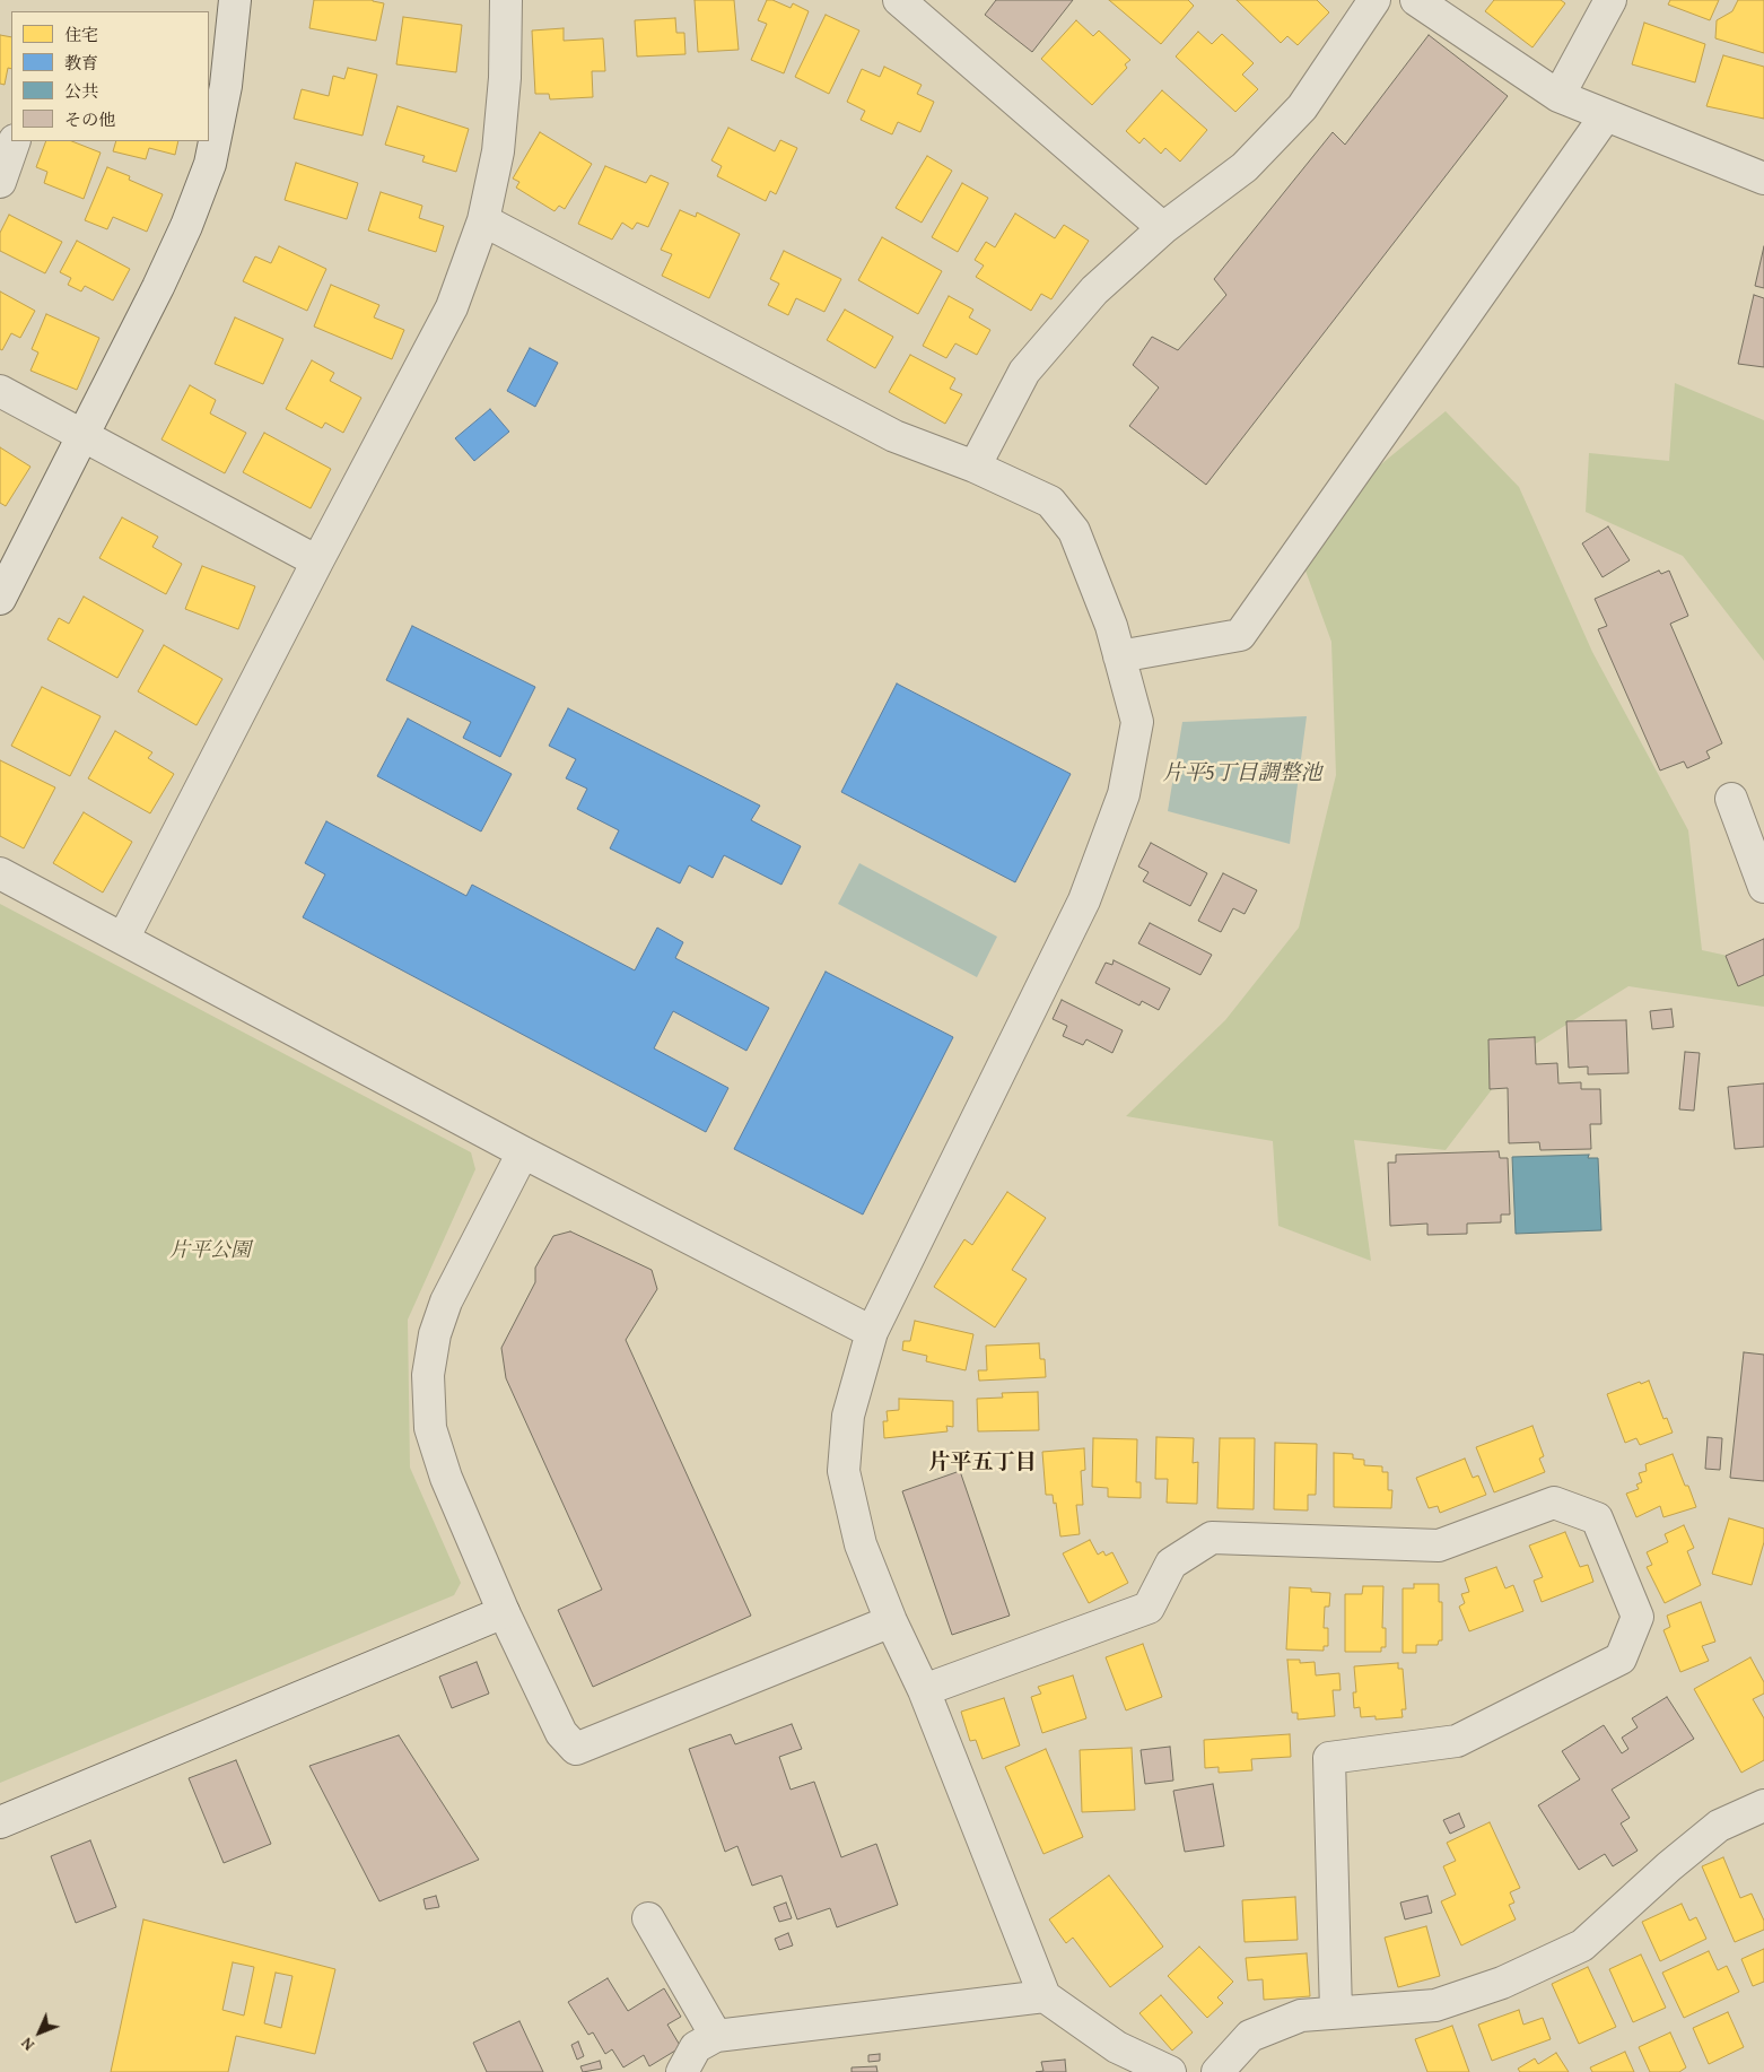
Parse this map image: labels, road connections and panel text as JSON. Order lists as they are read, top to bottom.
{
  "districts": ["片平五丁目"],
  "water": ["片平5丁目調整池"],
  "parks": ["片平公園"],
  "legend": [
    "住宅",
    "教育",
    "公共",
    "その他"
  ],
  "north": "bottom left"
}
